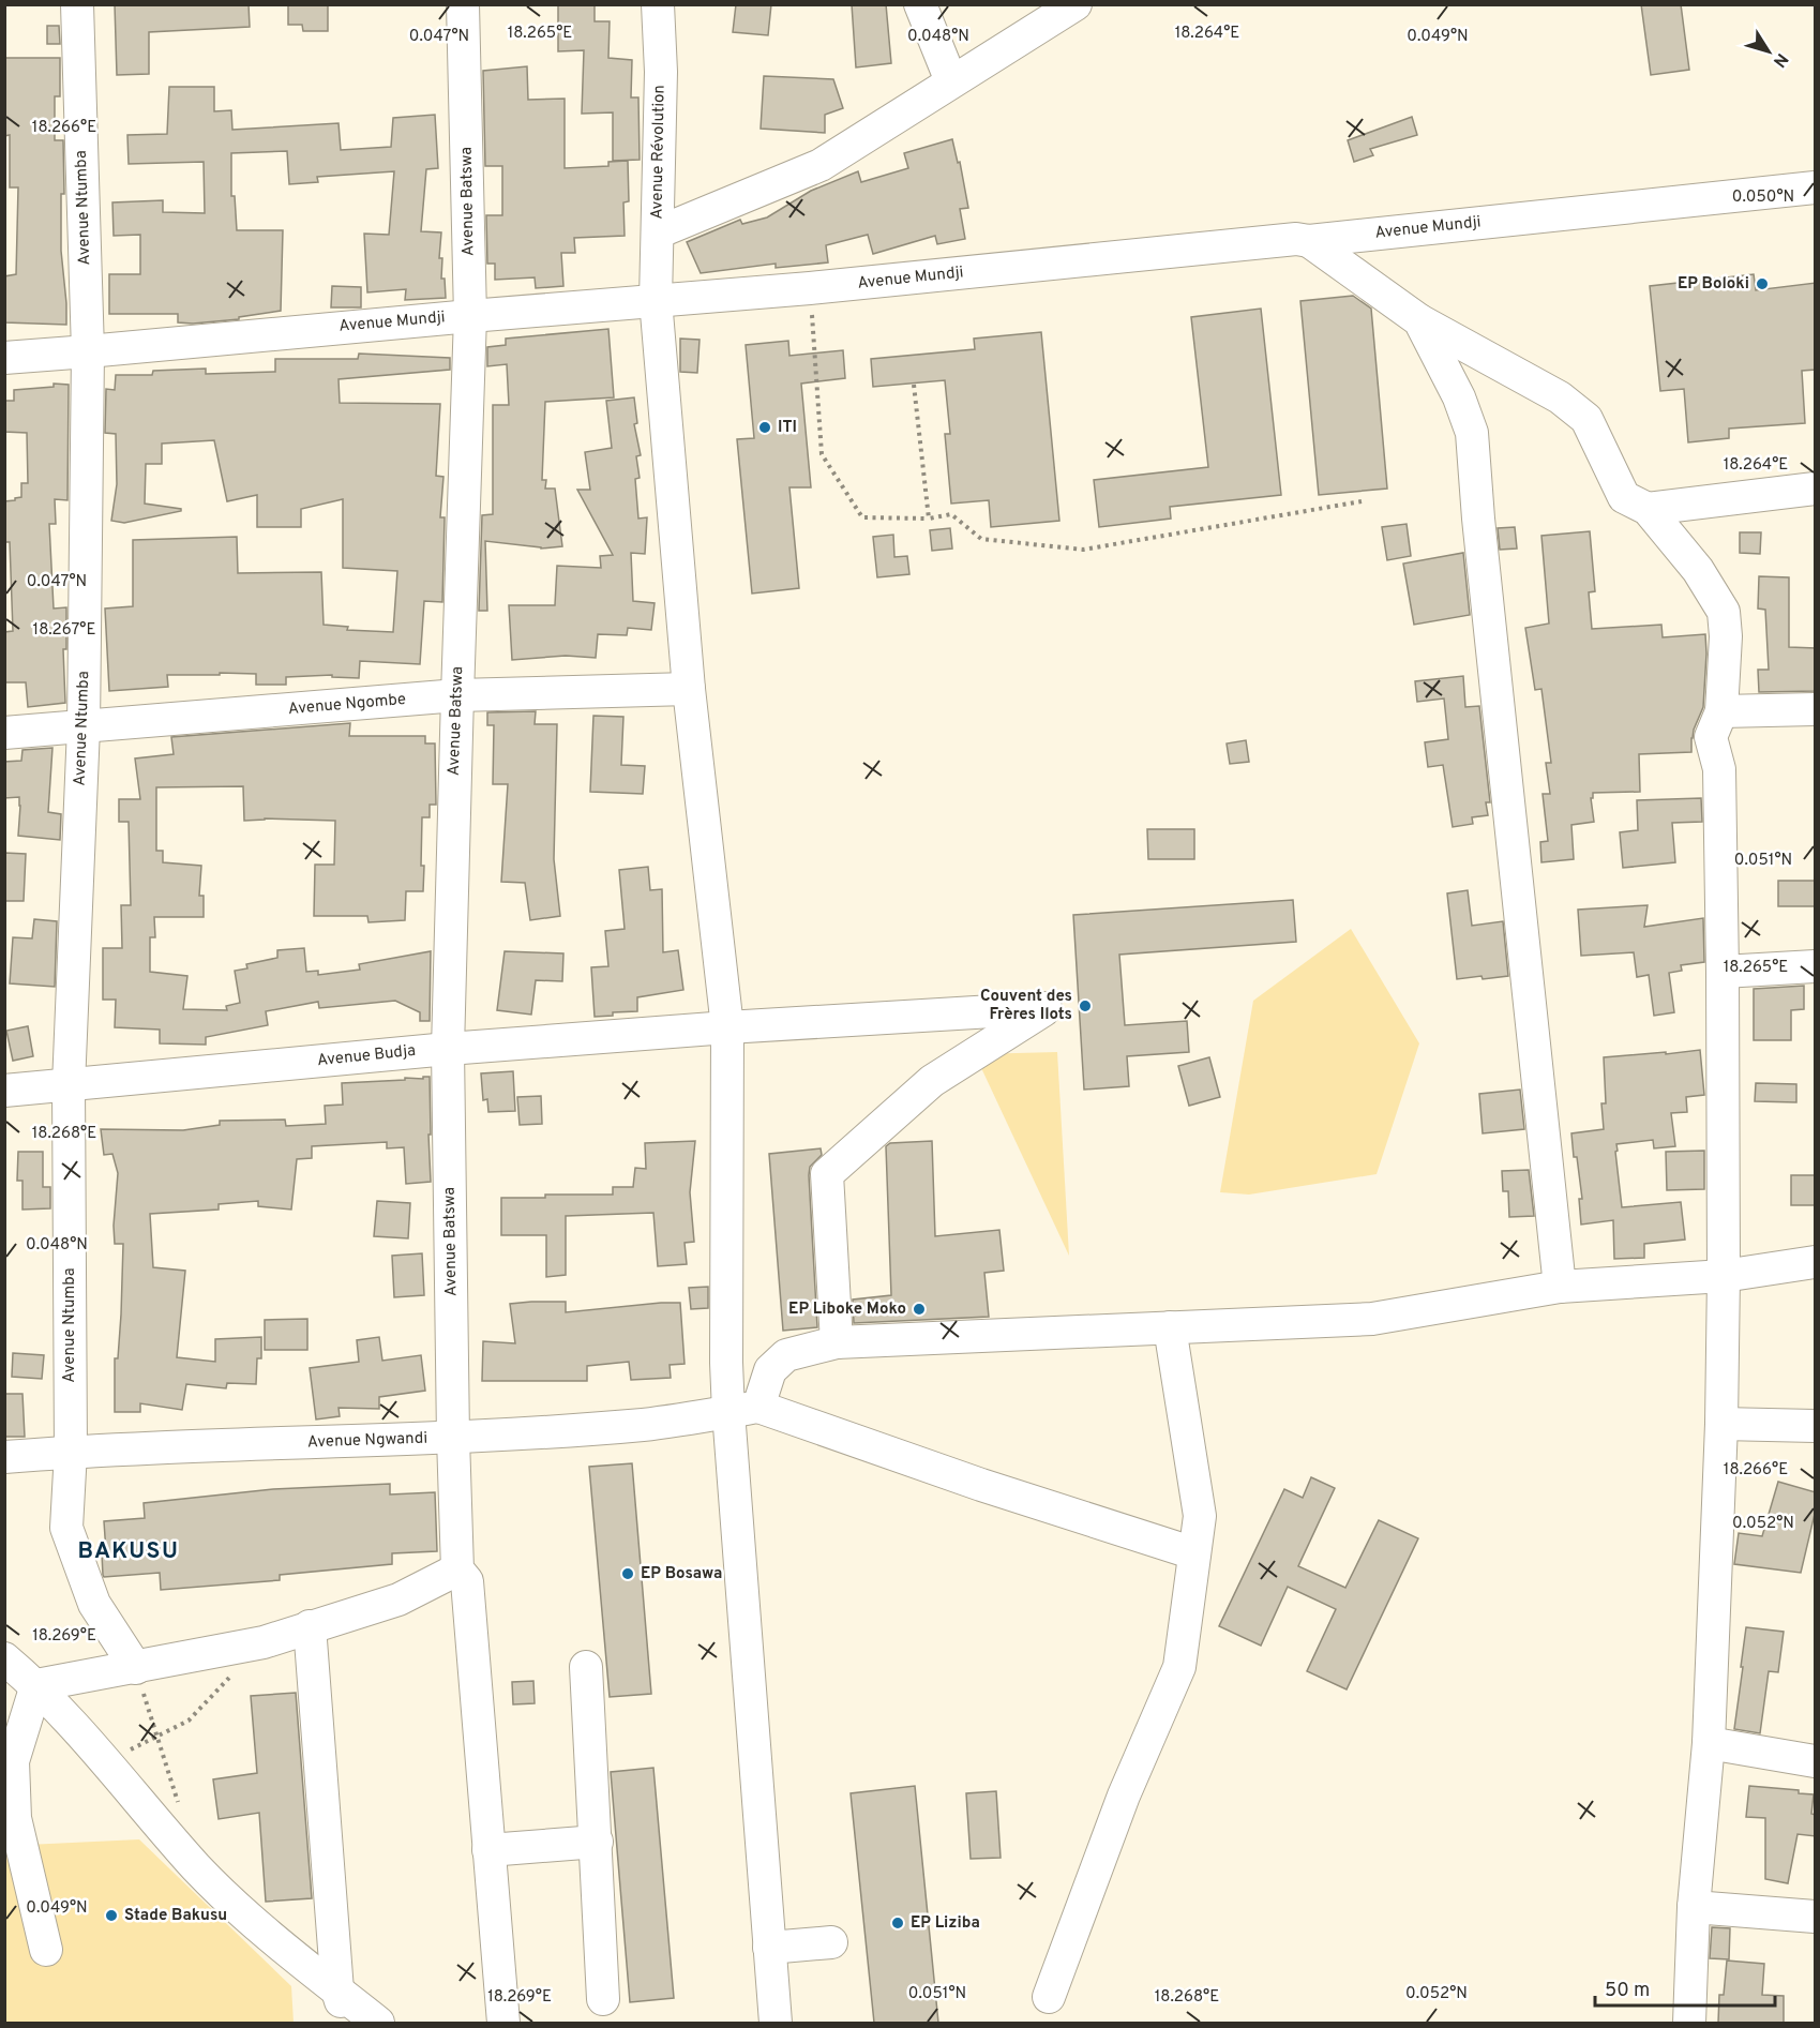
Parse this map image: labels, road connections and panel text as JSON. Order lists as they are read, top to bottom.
{
  "streets": {
    "street": [
      "Avenue Révolution",
      "Avenue Batswa",
      "Avenue Ntumba",
      "Avenue Mundji",
      "Avenue Ngombe",
      "Avenue Budja",
      "Avenue Ngwandi"
    ]
  },
  "crossings": [
    ["Avenue Révolution", "Avenue Mundji"],
    ["Avenue Révolution", "Avenue Ngombe"],
    ["Avenue Révolution", "Avenue Budja"],
    ["Avenue Révolution", "Avenue Ngwandi"],
    ["Avenue Batswa", "Avenue Mundji"],
    ["Avenue Batswa", "Avenue Ngombe"],
    ["Avenue Batswa", "Avenue Budja"],
    ["Avenue Batswa", "Avenue Ngwandi"],
    ["Avenue Ntumba", "Avenue Mundji"],
    ["Avenue Ntumba", "Avenue Ngombe"],
    ["Avenue Ntumba", "Avenue Budja"],
    ["Avenue Ntumba", "Avenue Ngwandi"]
  ],
  "districts": ["BAKUSU"],
  "places": [
    "EP Boloki",
    "ITI",
    "Couvent des Frères Ilots",
    "EP Liboke Moko",
    "EP Bosawa",
    "Stade Bakusu",
    "EP Liziba"
  ],
  "scale_bar": "50 m",
  "north": "bottom right",
  "coordinates": [
    "18.265°E",
    "18.264°E",
    "0.047°N",
    "0.048°N",
    "0.049°N",
    "18.266°E",
    "0.050°N",
    "18.267°E",
    "0.051°N",
    "18.268°E",
    "0.052°N",
    "18.269°E"
  ]
}
